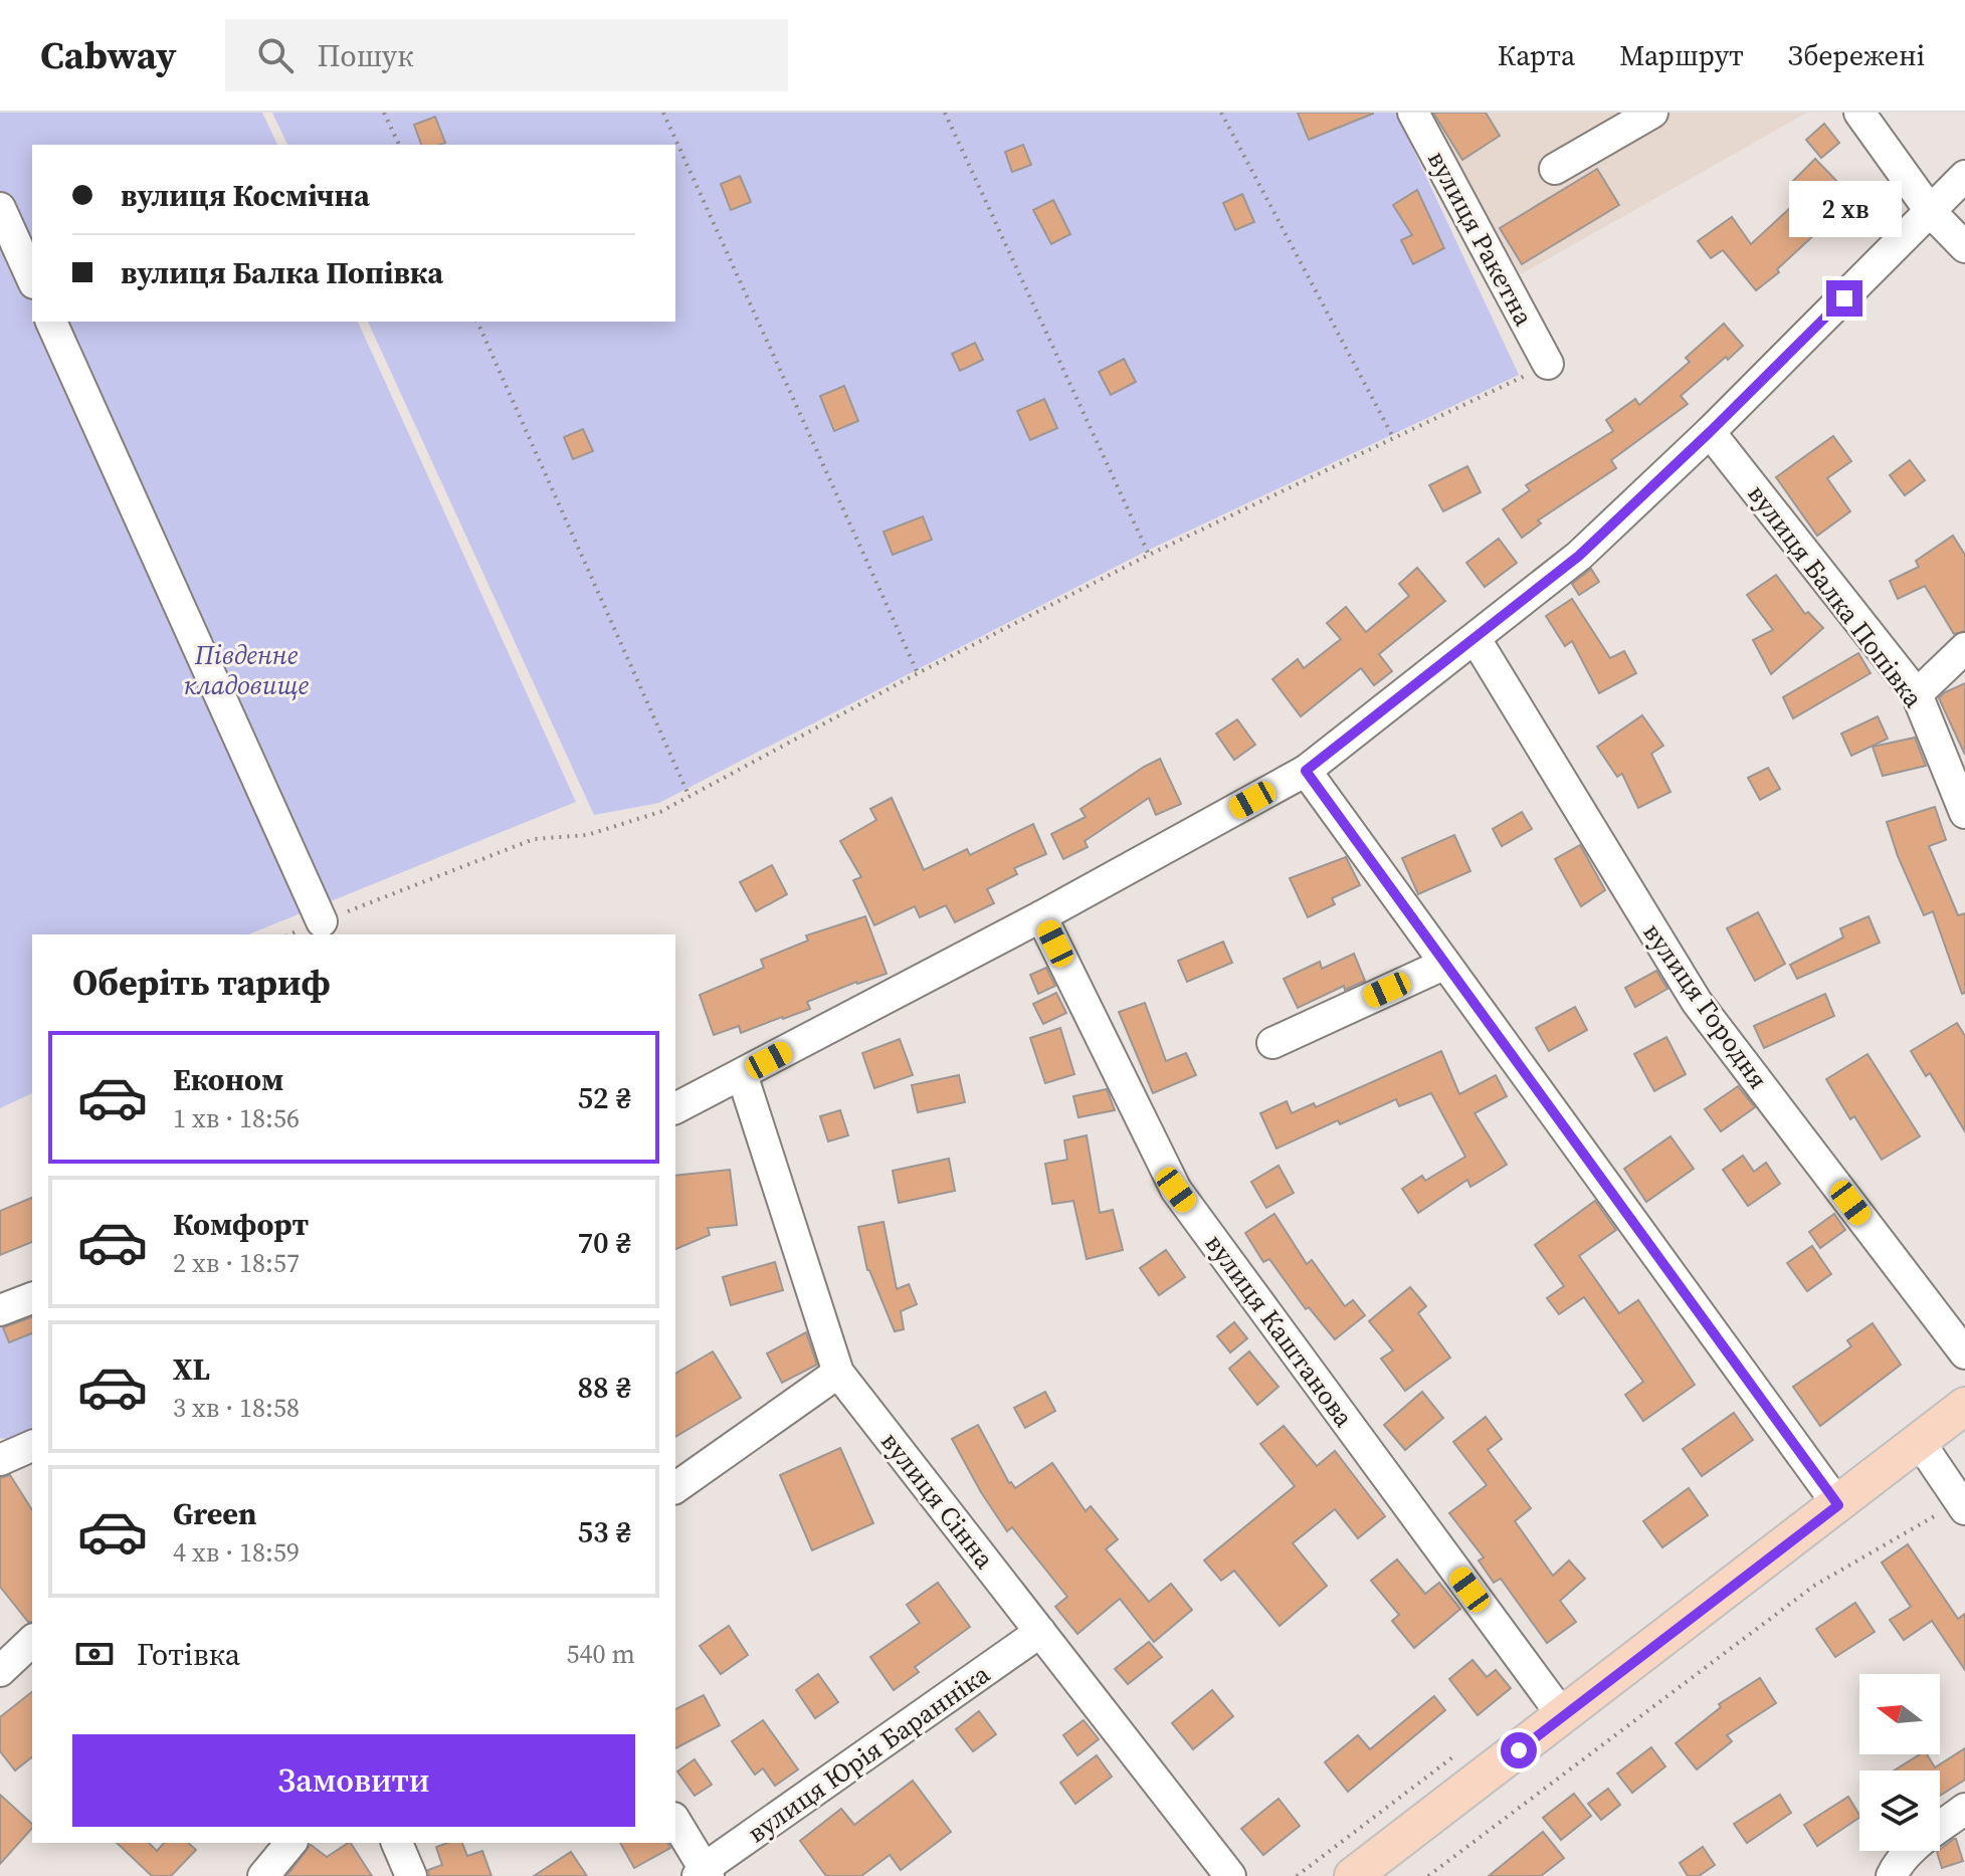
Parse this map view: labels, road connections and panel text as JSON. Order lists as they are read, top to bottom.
{
  "streets": {
    "street": [
      "вулиця Ракетна",
      "вулиця Балка Попівка",
      "вулиця Городня",
      "вулиця Каштанова",
      "вулиця Сінна",
      "вулиця Юрія Баранніка"
    ]
  },
  "crossings": [
    ["вулиця Сінна", "вулиця Юрія Баранніка"]
  ],
  "parks": ["Південне кладовище"],
  "north": "left",
  "page": {
    "header": "Cabway",
    "search": "Пошук",
    "nav": ["Карта", "Маршрут", "Збережені"],
    "banner": ["вулиця Космічна", "вулиця Балка Попівка"],
    "bubble": "2 хв",
    "heading": "Оберіть тариф",
    "list": [
      {
        "name": "Економ",
        "note": "1 хв · 18:56",
        "value": "52 ₴"
      },
      {
        "name": "Комфорт",
        "note": "2 хв · 18:57",
        "value": "70 ₴"
      },
      {
        "name": "XL",
        "note": "3 хв · 18:58",
        "value": "88 ₴"
      },
      {
        "name": "Green",
        "note": "4 хв · 18:59",
        "value": "53 ₴"
      }
    ],
    "pay": ["Готівка", "540 m"],
    "buttons": "Замовити"
  }
}
